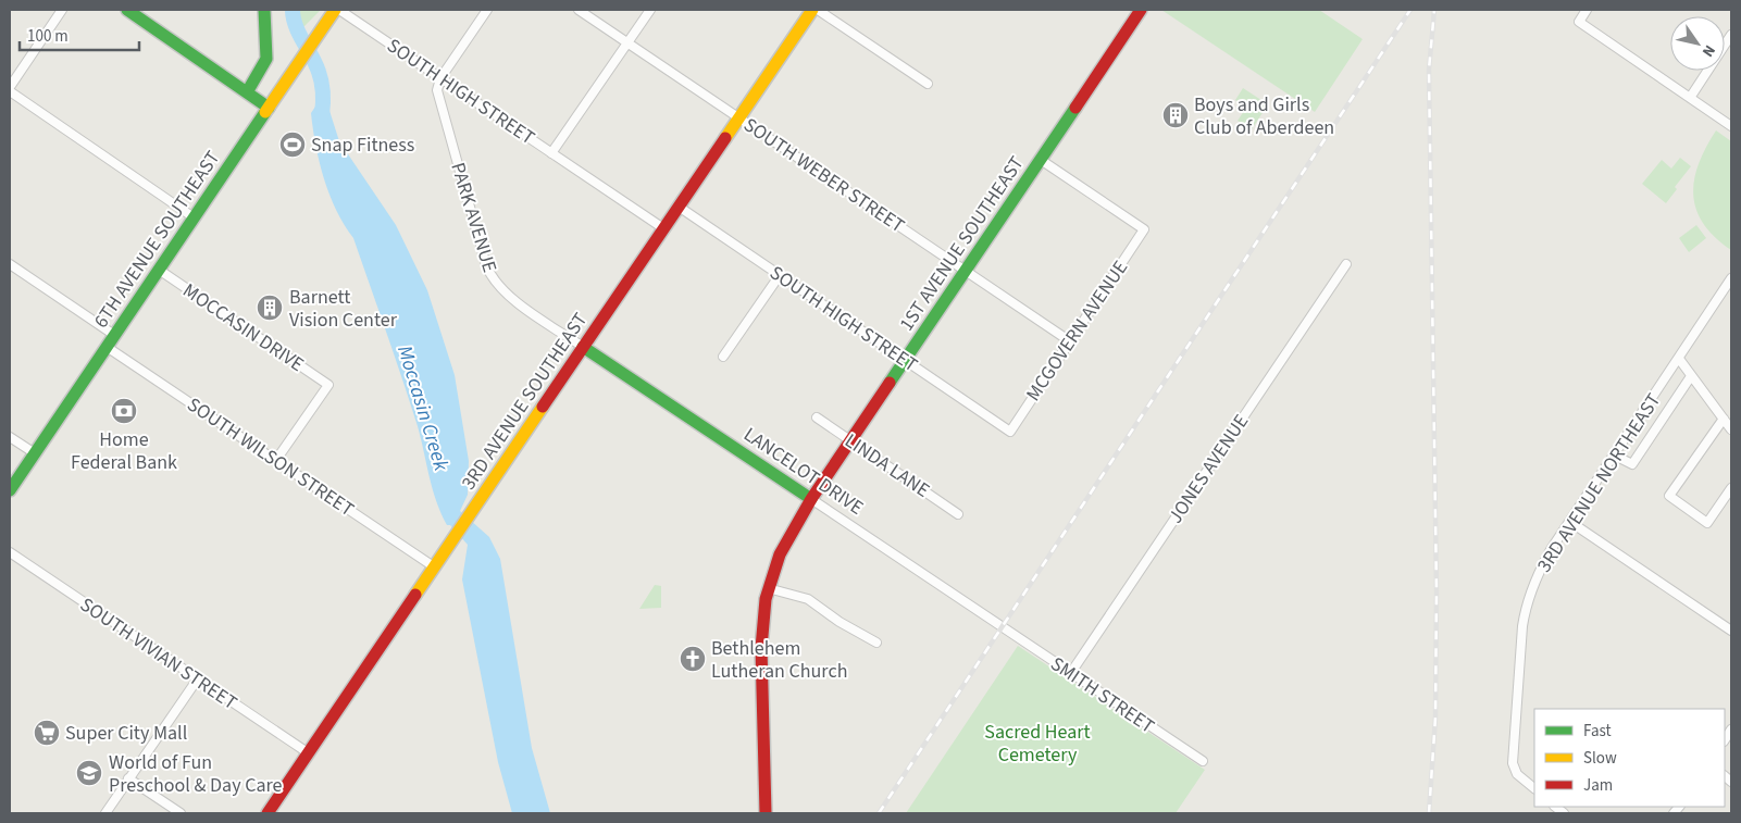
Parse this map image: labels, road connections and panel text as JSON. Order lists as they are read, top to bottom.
{
  "streets": {
    "main road": [
      "6TH AVENUE SOUTHEAST",
      "1ST AVENUE SOUTHEAST",
      "3RD AVENUE SOUTHEAST",
      "LANCELOT DRIVE"
    ],
    "street": [
      "SOUTH HIGH STREET",
      "SOUTH WEBER STREET",
      "PARK AVENUE",
      "MOCCASIN DRIVE",
      "MCGOVERN AVENUE",
      "SOUTH WILSON STREET",
      "LINDA LANE",
      "JONES AVENUE",
      "3RD AVENUE NORTHEAST",
      "SOUTH VIVIAN STREET",
      "SMITH STREET"
    ]
  },
  "crossings": [
    ["SOUTH HIGH STREET", "PARK AVENUE"],
    ["SOUTH HIGH STREET", "1ST AVENUE SOUTHEAST"],
    ["SOUTH HIGH STREET", "MCGOVERN AVENUE"],
    ["SOUTH HIGH STREET", "3RD AVENUE SOUTHEAST"],
    ["SOUTH WEBER STREET", "1ST AVENUE SOUTHEAST"],
    ["SOUTH WEBER STREET", "MCGOVERN AVENUE"],
    ["SOUTH WEBER STREET", "3RD AVENUE SOUTHEAST"],
    ["PARK AVENUE", "3RD AVENUE SOUTHEAST"],
    ["PARK AVENUE", "LANCELOT DRIVE"],
    ["6TH AVENUE SOUTHEAST", "MOCCASIN DRIVE"],
    ["6TH AVENUE SOUTHEAST", "SOUTH WILSON STREET"],
    ["1ST AVENUE SOUTHEAST", "MCGOVERN AVENUE"],
    ["1ST AVENUE SOUTHEAST", "LINDA LANE"],
    ["1ST AVENUE SOUTHEAST", "LANCELOT DRIVE"],
    ["MOCCASIN DRIVE", "SOUTH WILSON STREET"],
    ["3RD AVENUE SOUTHEAST", "SOUTH WILSON STREET"],
    ["3RD AVENUE SOUTHEAST", "LANCELOT DRIVE"],
    ["3RD AVENUE SOUTHEAST", "SOUTH VIVIAN STREET"],
    ["JONES AVENUE", "SMITH STREET"],
    ["LANCELOT DRIVE", "SMITH STREET"]
  ],
  "water": ["Moccasin Creek"],
  "parks": ["Sacred Heart Cemetery"],
  "places": {
    "building": ["Boys and Girls Club of Aberdeen", "Barnett Vision Center"],
    "sports": ["Snap Fitness"],
    "bank": ["Home Federal Bank"],
    "church": ["Bethlehem Lutheran Church"],
    "supermarket": ["Super City Mall"],
    "school or university": ["World of Fun Preschool & Day Care"]
  },
  "legend": ["Fast", "Slow", "Jam"],
  "scale_bar": "100 m",
  "north": "bottom right"
}
